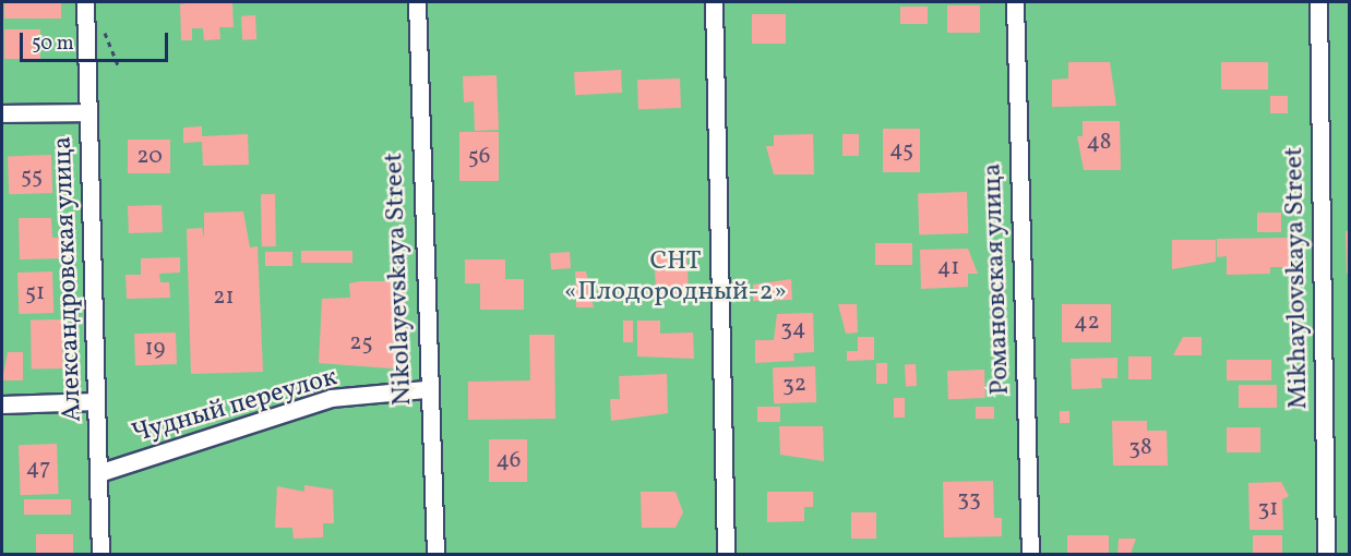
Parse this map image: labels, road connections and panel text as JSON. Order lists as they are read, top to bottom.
{
  "streets": {
    "street": [
      "Mikhaylovskaya Street",
      "Александровская улица",
      "Nikolayevskaya Street",
      "Романовская улица",
      "Чудный переулок"
    ]
  },
  "crossings": [
    ["Александровская улица", "Чудный переулок"],
    ["Nikolayevskaya Street", "Чудный переулок"]
  ],
  "parks": ["СНТ «Плодородный-2»"],
  "house_numbers": [
    "48",
    "45",
    "20",
    "56",
    "55",
    "41",
    "51",
    "21",
    "42",
    "34",
    "25",
    "19",
    "32",
    "38",
    "46",
    "47",
    "33",
    "31"
  ],
  "scale_bar": "50 m"
}
